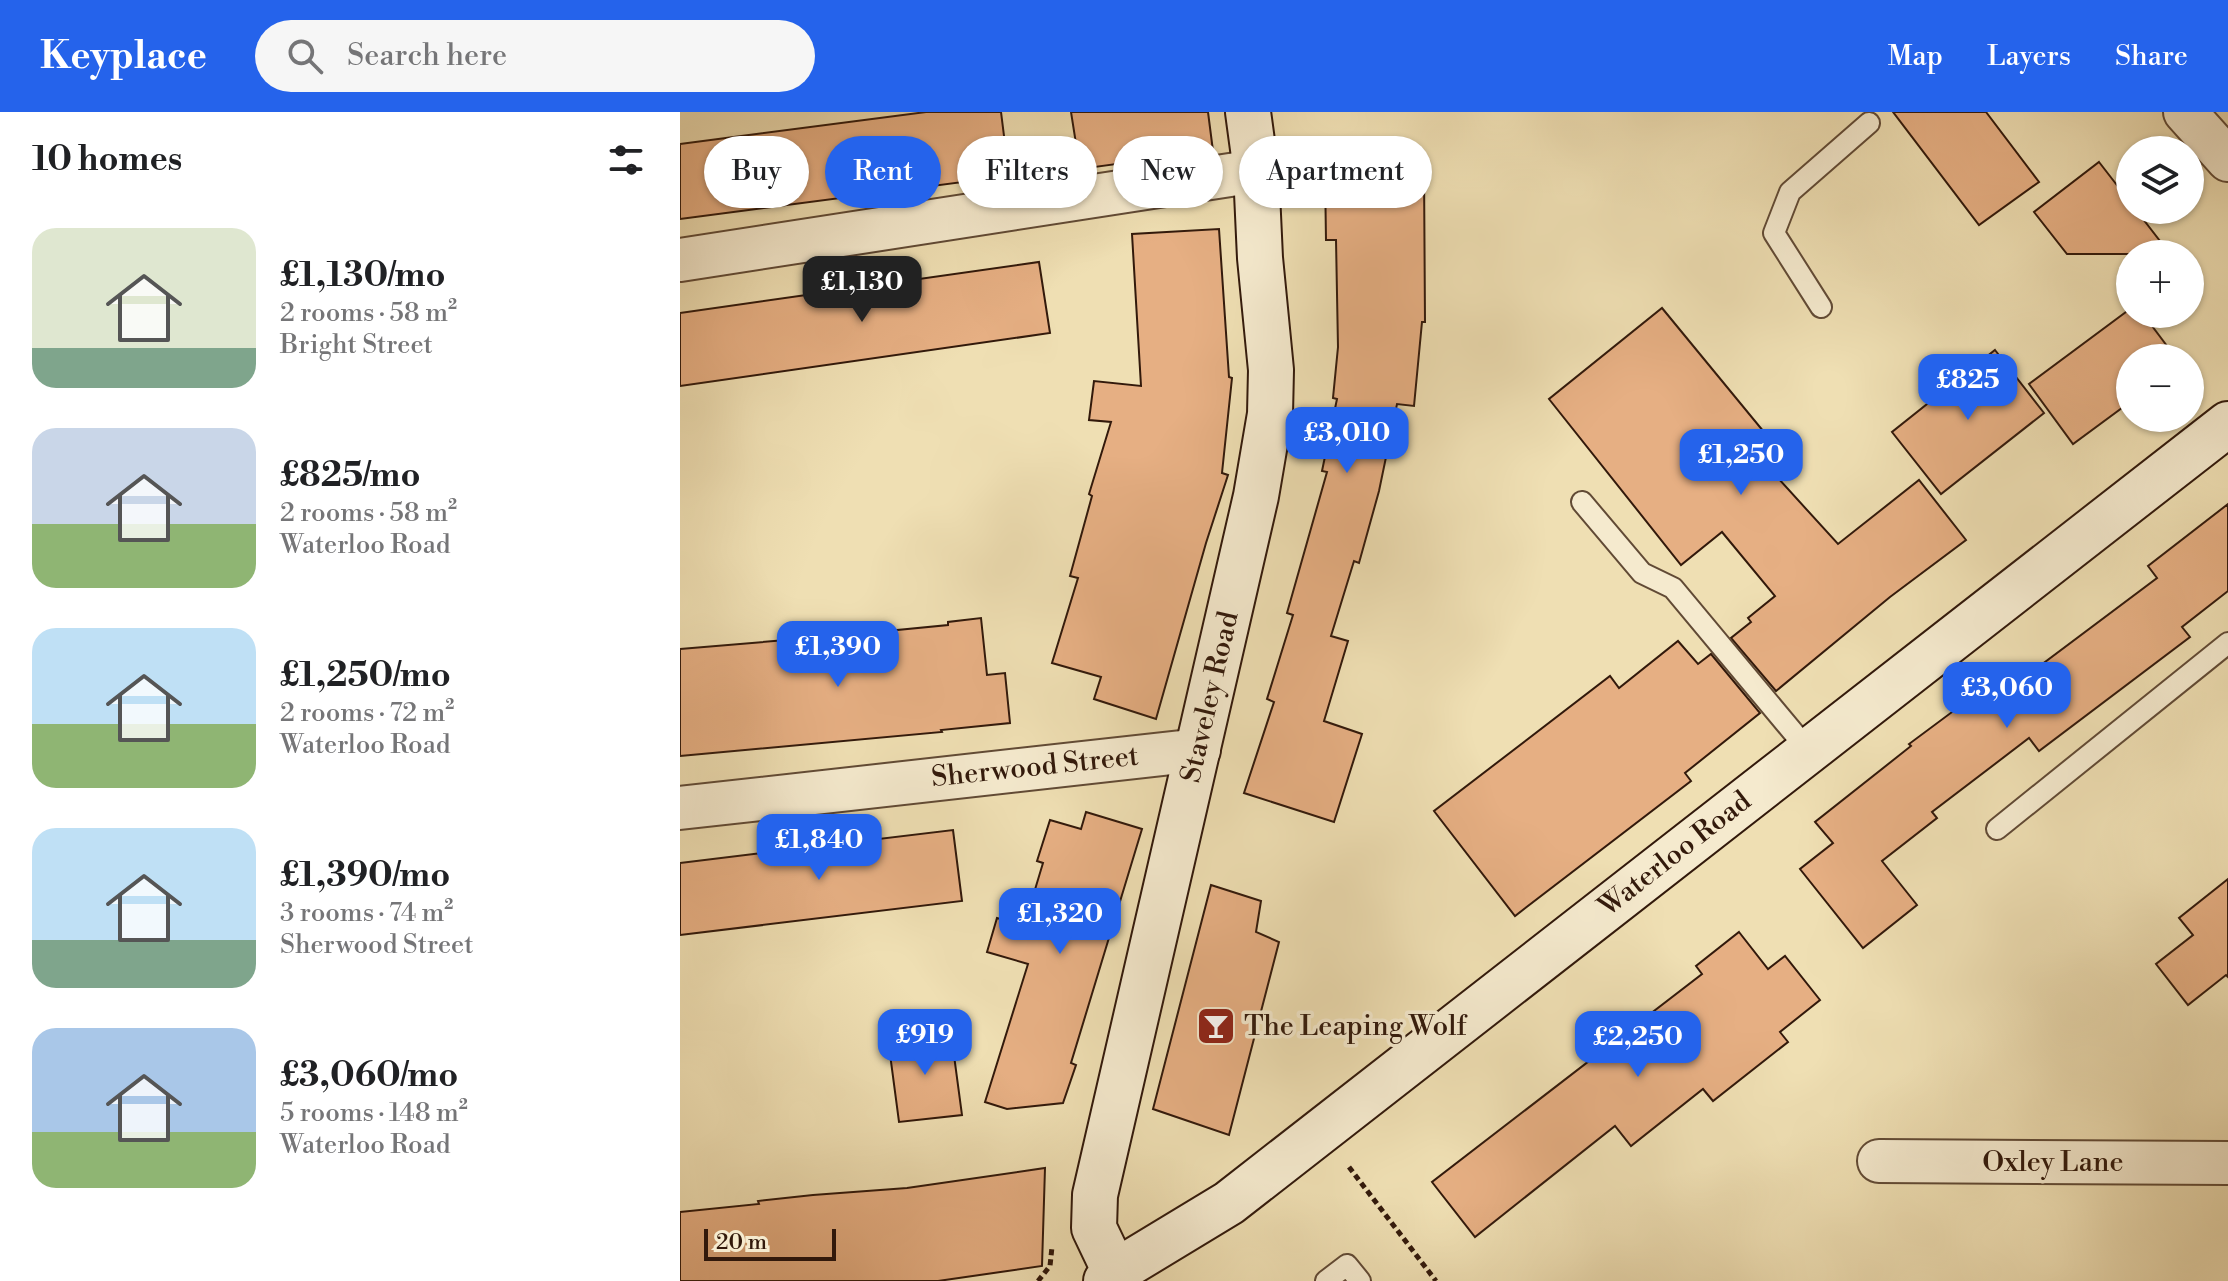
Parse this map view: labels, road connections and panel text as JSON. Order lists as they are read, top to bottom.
{
  "streets": {
    "street": [
      "Staveley Road",
      "Sherwood Street",
      "Waterloo Road",
      "Oxley Lane"
    ]
  },
  "crossings": [
    ["Staveley Road", "Sherwood Street"],
    ["Staveley Road", "Waterloo Road"]
  ],
  "places": {
    "bar": ["The Leaping Wolf"]
  },
  "scale_bar": "20 m",
  "page": {
    "header": "Keyplace",
    "search": "Search here",
    "nav": ["Map", "Layers", "Share"],
    "heading": "10 homes",
    "map_buttons": ["+", "−"],
    "chip": [
      "Buy",
      "Rent",
      "Filters",
      "New",
      "Apartment"
    ],
    "list": [
      {
        "name": "£1,130/mo",
        "note": "2 rooms · 58 m² · Bright Street"
      },
      {
        "name": "£825/mo",
        "note": "2 rooms · 58 m² · Waterloo Road"
      },
      {
        "name": "£1,250/mo",
        "note": "2 rooms · 72 m² · Waterloo Road"
      },
      {
        "name": "£1,390/mo",
        "note": "3 rooms · 74 m² · Sherwood Street"
      },
      {
        "name": "£3,060/mo",
        "note": "5 rooms · 148 m² · Waterloo Road"
      }
    ],
    "price": [
      "£1,130",
      "£825",
      "£3,010",
      "£1,250",
      "£1,390",
      "£3,060",
      "£1,840",
      "£1,320",
      "£919",
      "£2,250"
    ],
    "scale": "20 m"
  }
}
